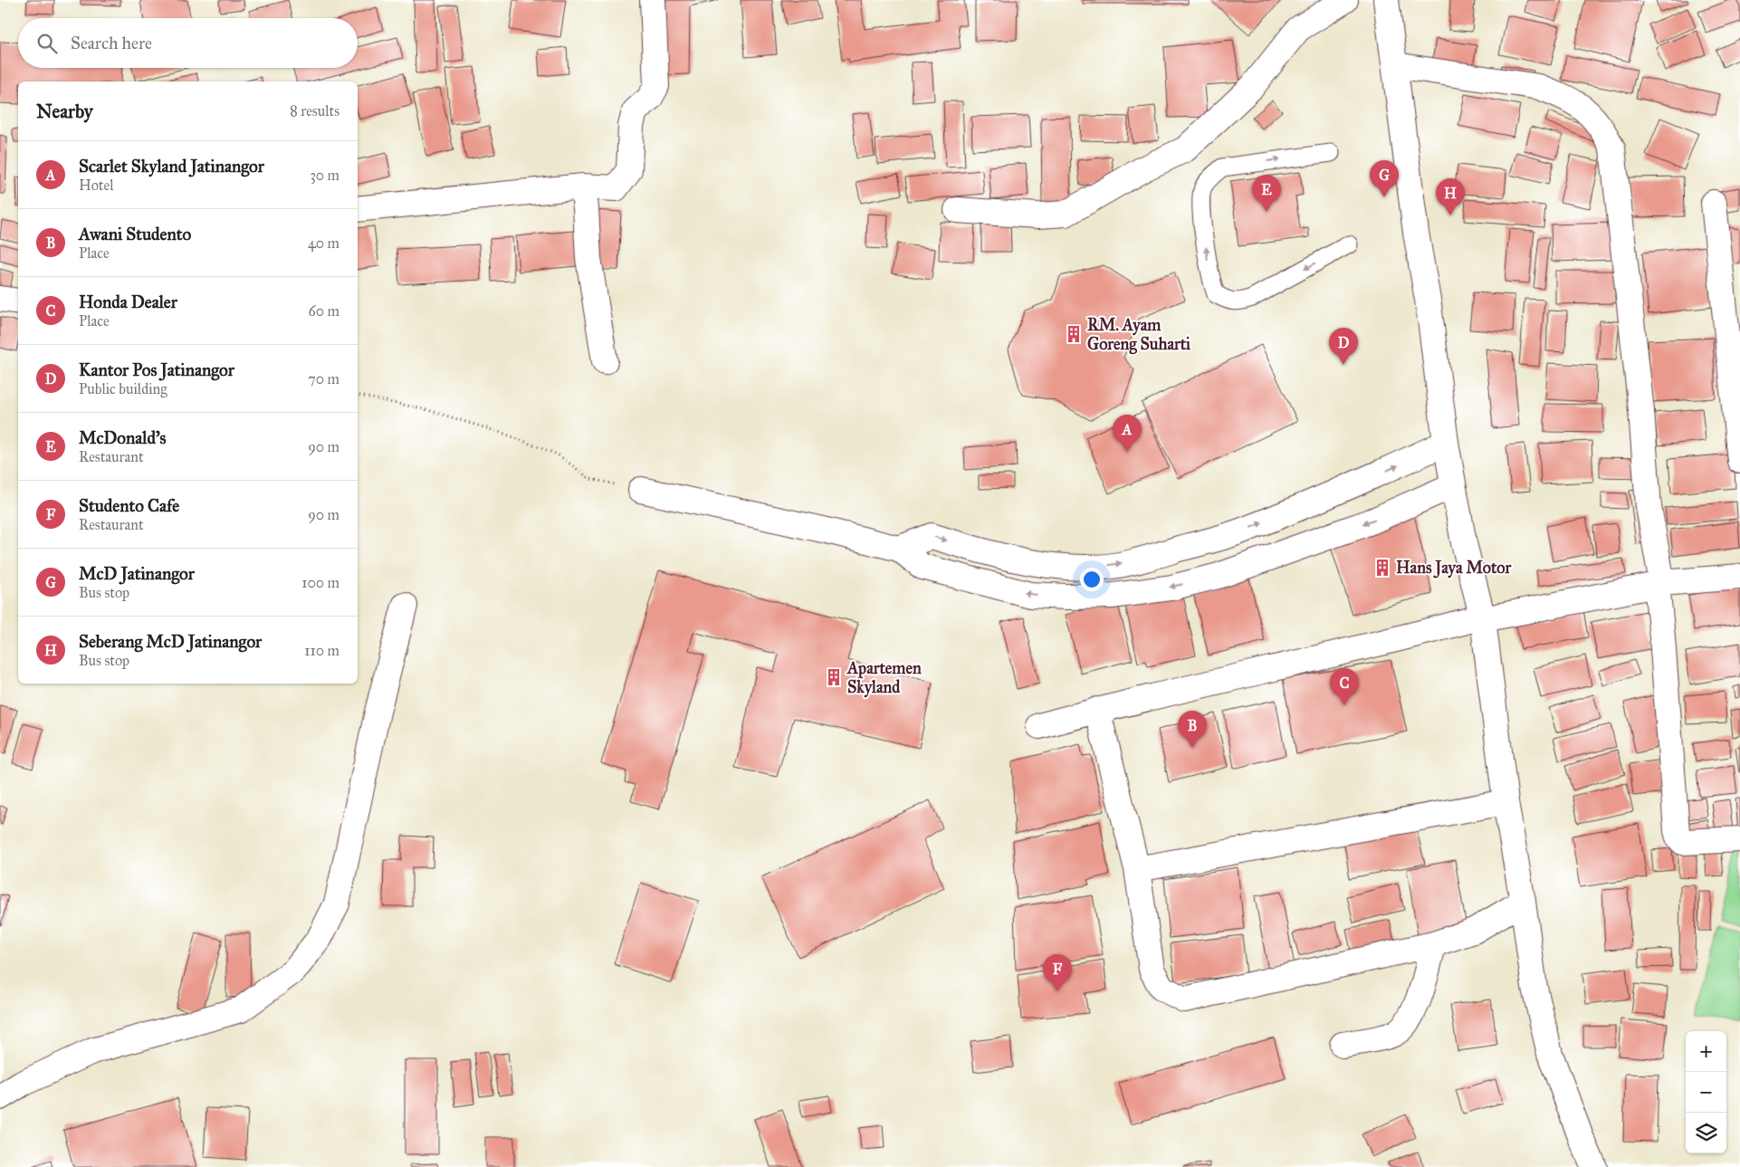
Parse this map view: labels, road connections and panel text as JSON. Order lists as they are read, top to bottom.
{
  "places": {
    "building": ["RM. Ayam Goreng Suharti", "Hans Jaya Motor", "Apartemen Skyland"]
  },
  "page": {
    "search": "Search here",
    "heading": ["Nearby", "8 results"],
    "list": [
      {
        "mark": "A",
        "name": "Scarlet Skyland Jatinangor",
        "note": "Hotel",
        "value": "30 m"
      },
      {
        "mark": "B",
        "name": "Awani Studento",
        "note": "Place",
        "value": "40 m"
      },
      {
        "mark": "C",
        "name": "Honda Dealer",
        "note": "Place",
        "value": "60 m"
      },
      {
        "mark": "D",
        "name": "Kantor Pos Jatinangor",
        "note": "Public building",
        "value": "70 m"
      },
      {
        "mark": "E",
        "name": "McDonald's",
        "note": "Restaurant",
        "value": "90 m"
      },
      {
        "mark": "F",
        "name": "Studento Cafe",
        "note": "Restaurant",
        "value": "90 m"
      },
      {
        "mark": "G",
        "name": "McD Jatinangor",
        "note": "Bus stop",
        "value": "100 m"
      },
      {
        "mark": "H",
        "name": "Seberang McD Jatinangor",
        "note": "Bus stop",
        "value": "110 m"
      }
    ],
    "pins": [
      "G",
      "E",
      "H",
      "D",
      "A",
      "C",
      "B",
      "F"
    ],
    "map_buttons": ["+", "−"]
  }
}
